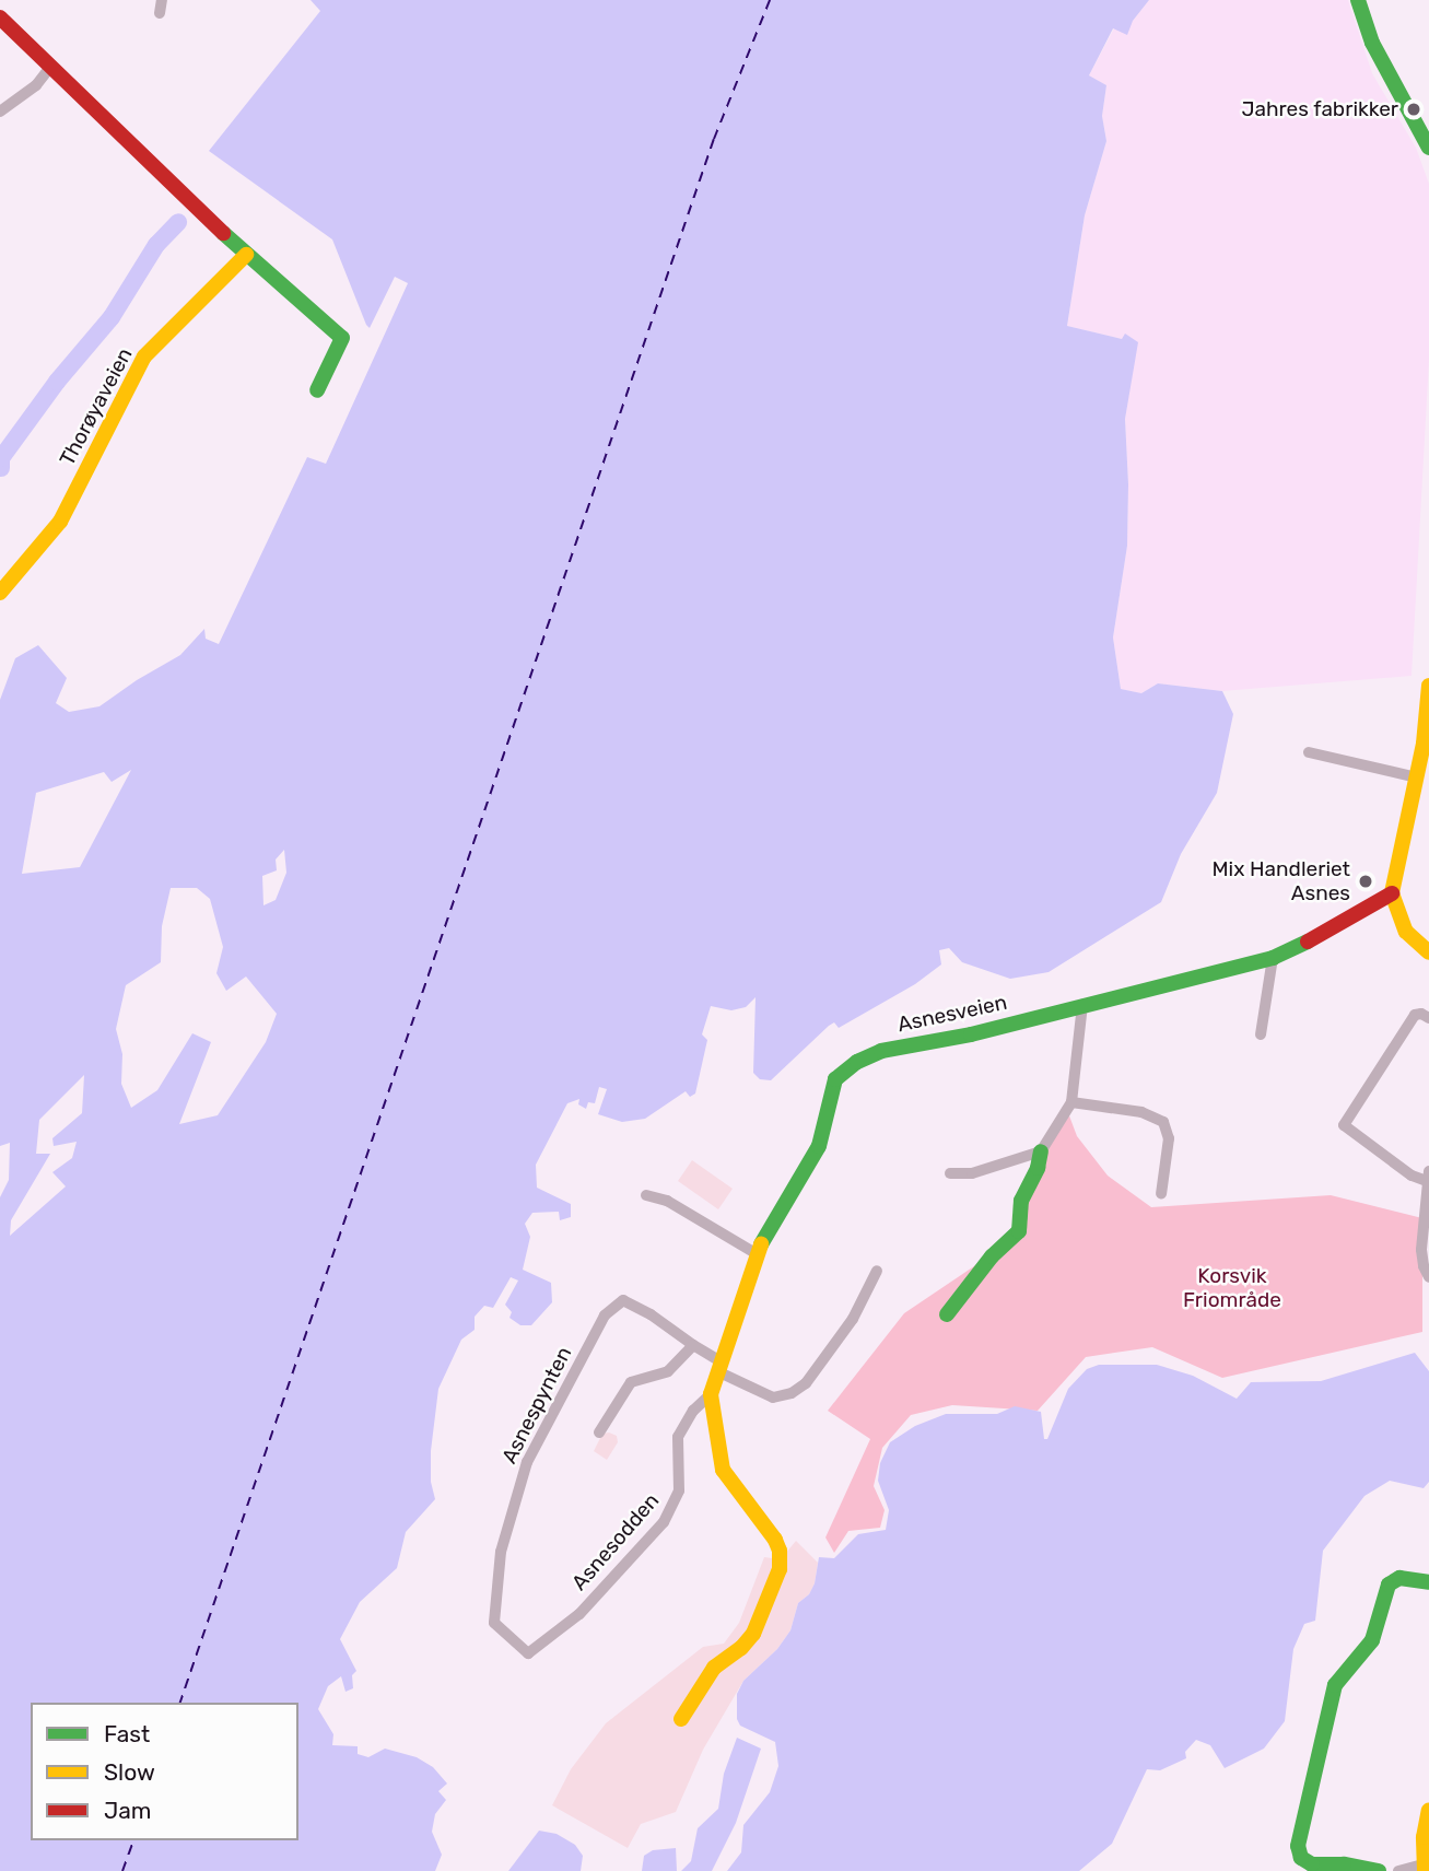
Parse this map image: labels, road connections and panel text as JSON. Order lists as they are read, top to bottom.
{
  "streets": {
    "street": [
      "Thorøyaveien",
      "Asnesveien",
      "Asnespynten",
      "Asnesodden"
    ]
  },
  "crossings": [
    ["Asnesveien", "Asnespynten"],
    ["Asnesveien", "Asnesodden"],
    ["Asnespynten", "Asnesodden"]
  ],
  "parks": ["Korsvik Friområde"],
  "places": ["Jahres fabrikker", "Mix Handleriet Asnes"],
  "legend": ["Fast", "Slow", "Jam"]
}
